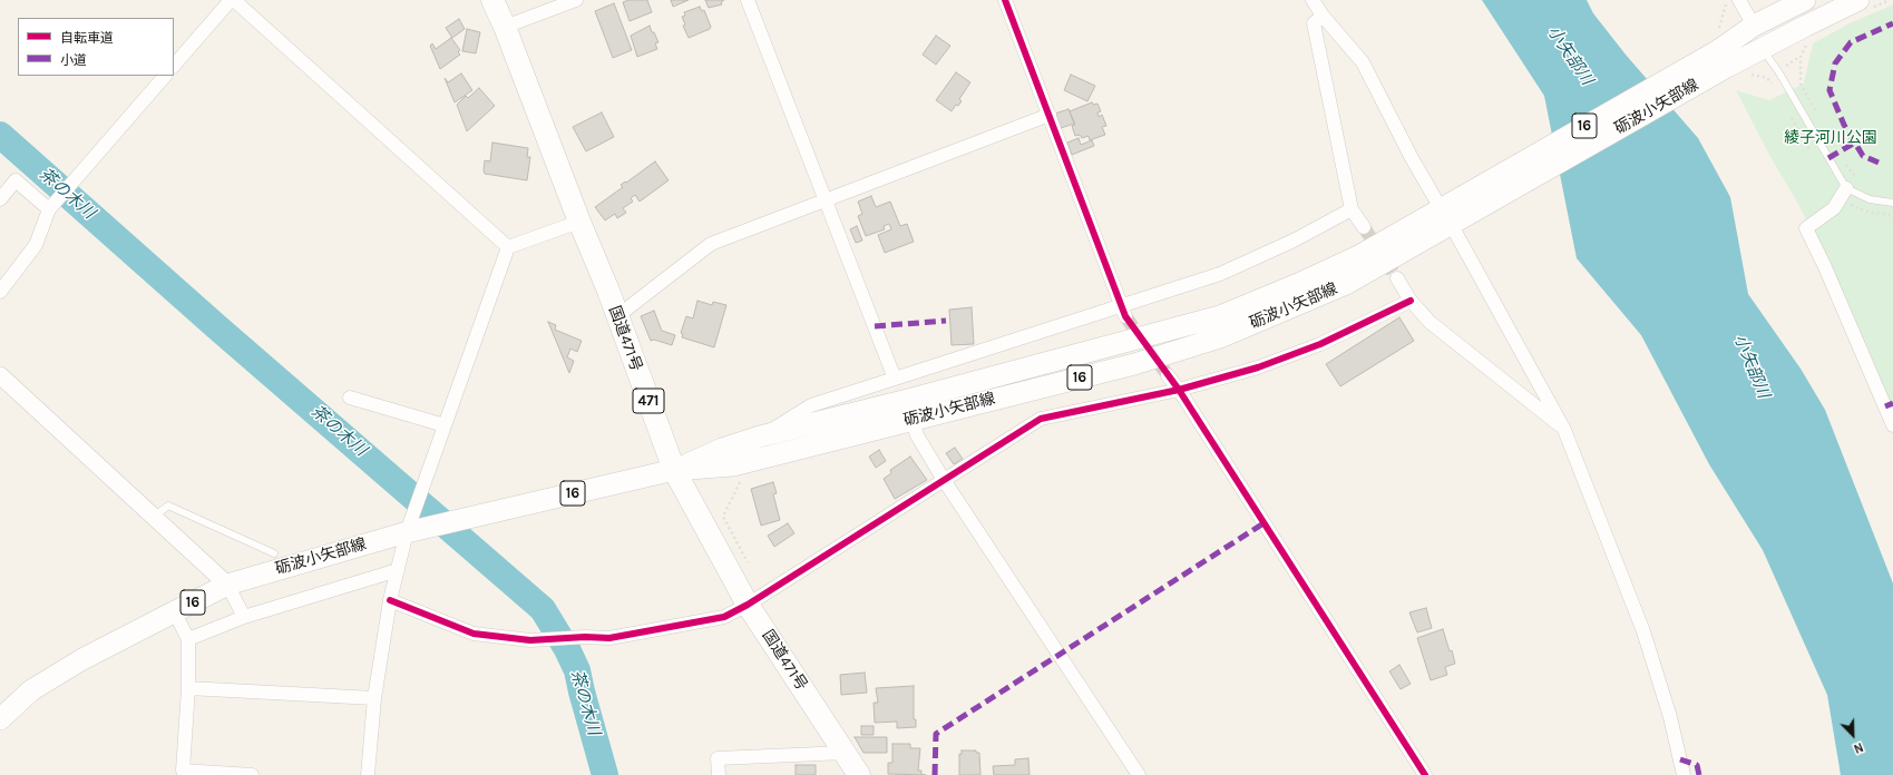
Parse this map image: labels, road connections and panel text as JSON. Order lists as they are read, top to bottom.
{
  "streets": {
    "highway": ["国道471号", "471"],
    "main road": ["砺波小矢部線", "16"]
  },
  "crossings": [
    ["砺波小矢部線", "国道471号"]
  ],
  "water": ["小矢部川", "茶の木川"],
  "parks": ["綾子河川公園"],
  "legend": ["自転車道", "小道"],
  "north": "bottom right"
}
